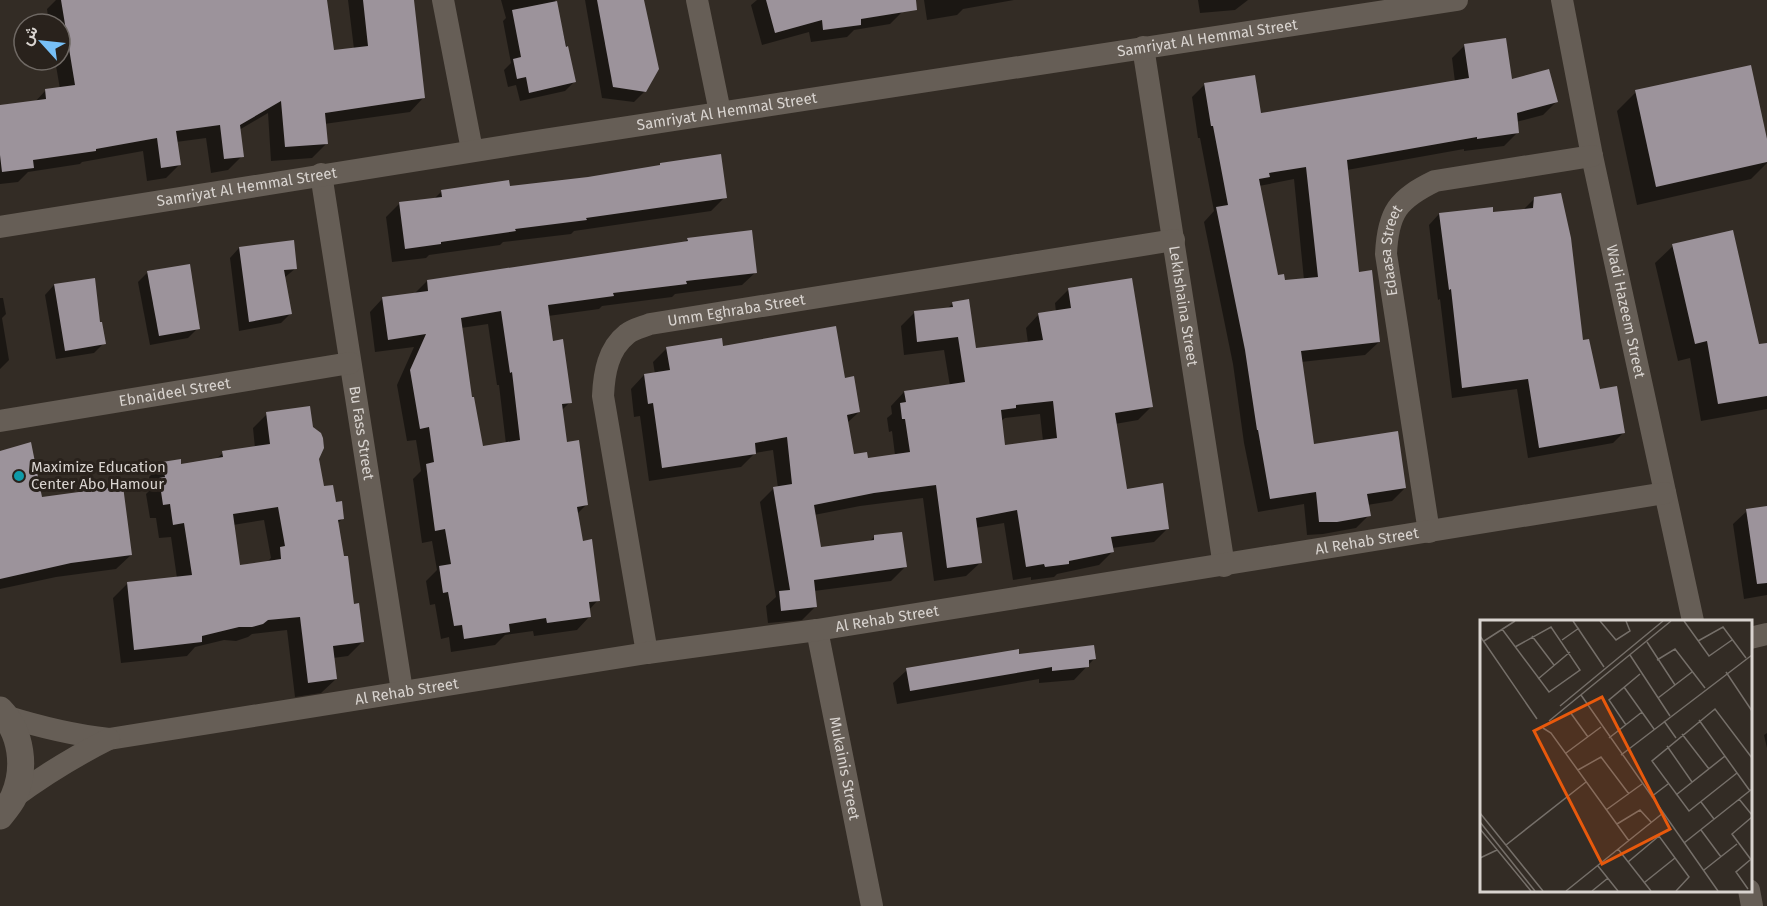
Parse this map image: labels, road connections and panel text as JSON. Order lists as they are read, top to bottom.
{
  "streets": {
    "street": [
      "Samriyat Al Hemmal Street",
      "Edaasa Street",
      "Lekhshaina Street",
      "Umm Eghraba Street",
      "Wadi Hazeem Street",
      "Ebnaideel Street",
      "Bu Fass Street",
      "Al Rehab Street",
      "Mukainis Street"
    ]
  },
  "crossings": [
    ["Samriyat Al Hemmal Street", "Lekhshaina Street"],
    ["Samriyat Al Hemmal Street", "Bu Fass Street"],
    ["Edaasa Street", "Wadi Hazeem Street"],
    ["Edaasa Street", "Al Rehab Street"],
    ["Lekhshaina Street", "Umm Eghraba Street"],
    ["Lekhshaina Street", "Al Rehab Street"],
    ["Umm Eghraba Street", "Al Rehab Street"],
    ["Wadi Hazeem Street", "Al Rehab Street"],
    ["Ebnaideel Street", "Bu Fass Street"],
    ["Bu Fass Street", "Al Rehab Street"],
    ["Al Rehab Street", "Mukainis Street"]
  ],
  "places": ["Maximize Education Center Abo Hamour"],
  "north": "top left"
}
